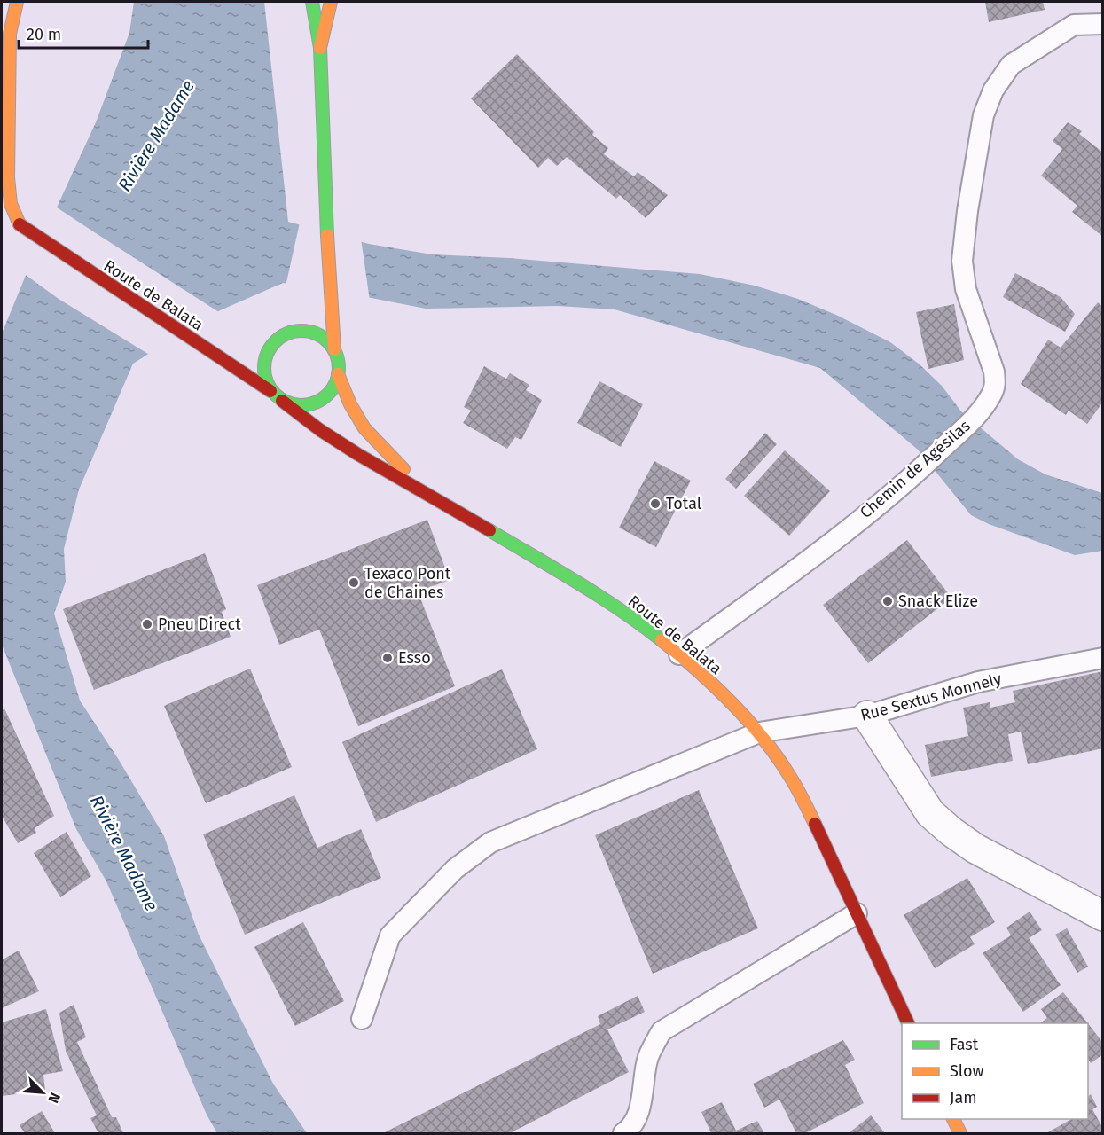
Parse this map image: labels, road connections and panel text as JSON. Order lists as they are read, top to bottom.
{
  "streets": {
    "main road": ["Route de Balata"],
    "lane": ["Chemin de Agésilas", "Rue Sextus Monnely"]
  },
  "crossings": [
    ["Route de Balata", "Chemin de Agésilas"],
    ["Route de Balata", "Rue Sextus Monnely"]
  ],
  "water": ["Rivière Madame"],
  "places": [
    "Total",
    "Texaco Pont de Chaines",
    "Snack Elize",
    "Pneu Direct",
    "Esso"
  ],
  "legend": ["Fast", "Slow", "Jam"],
  "scale_bar": "20 m",
  "north": "bottom right"
}
